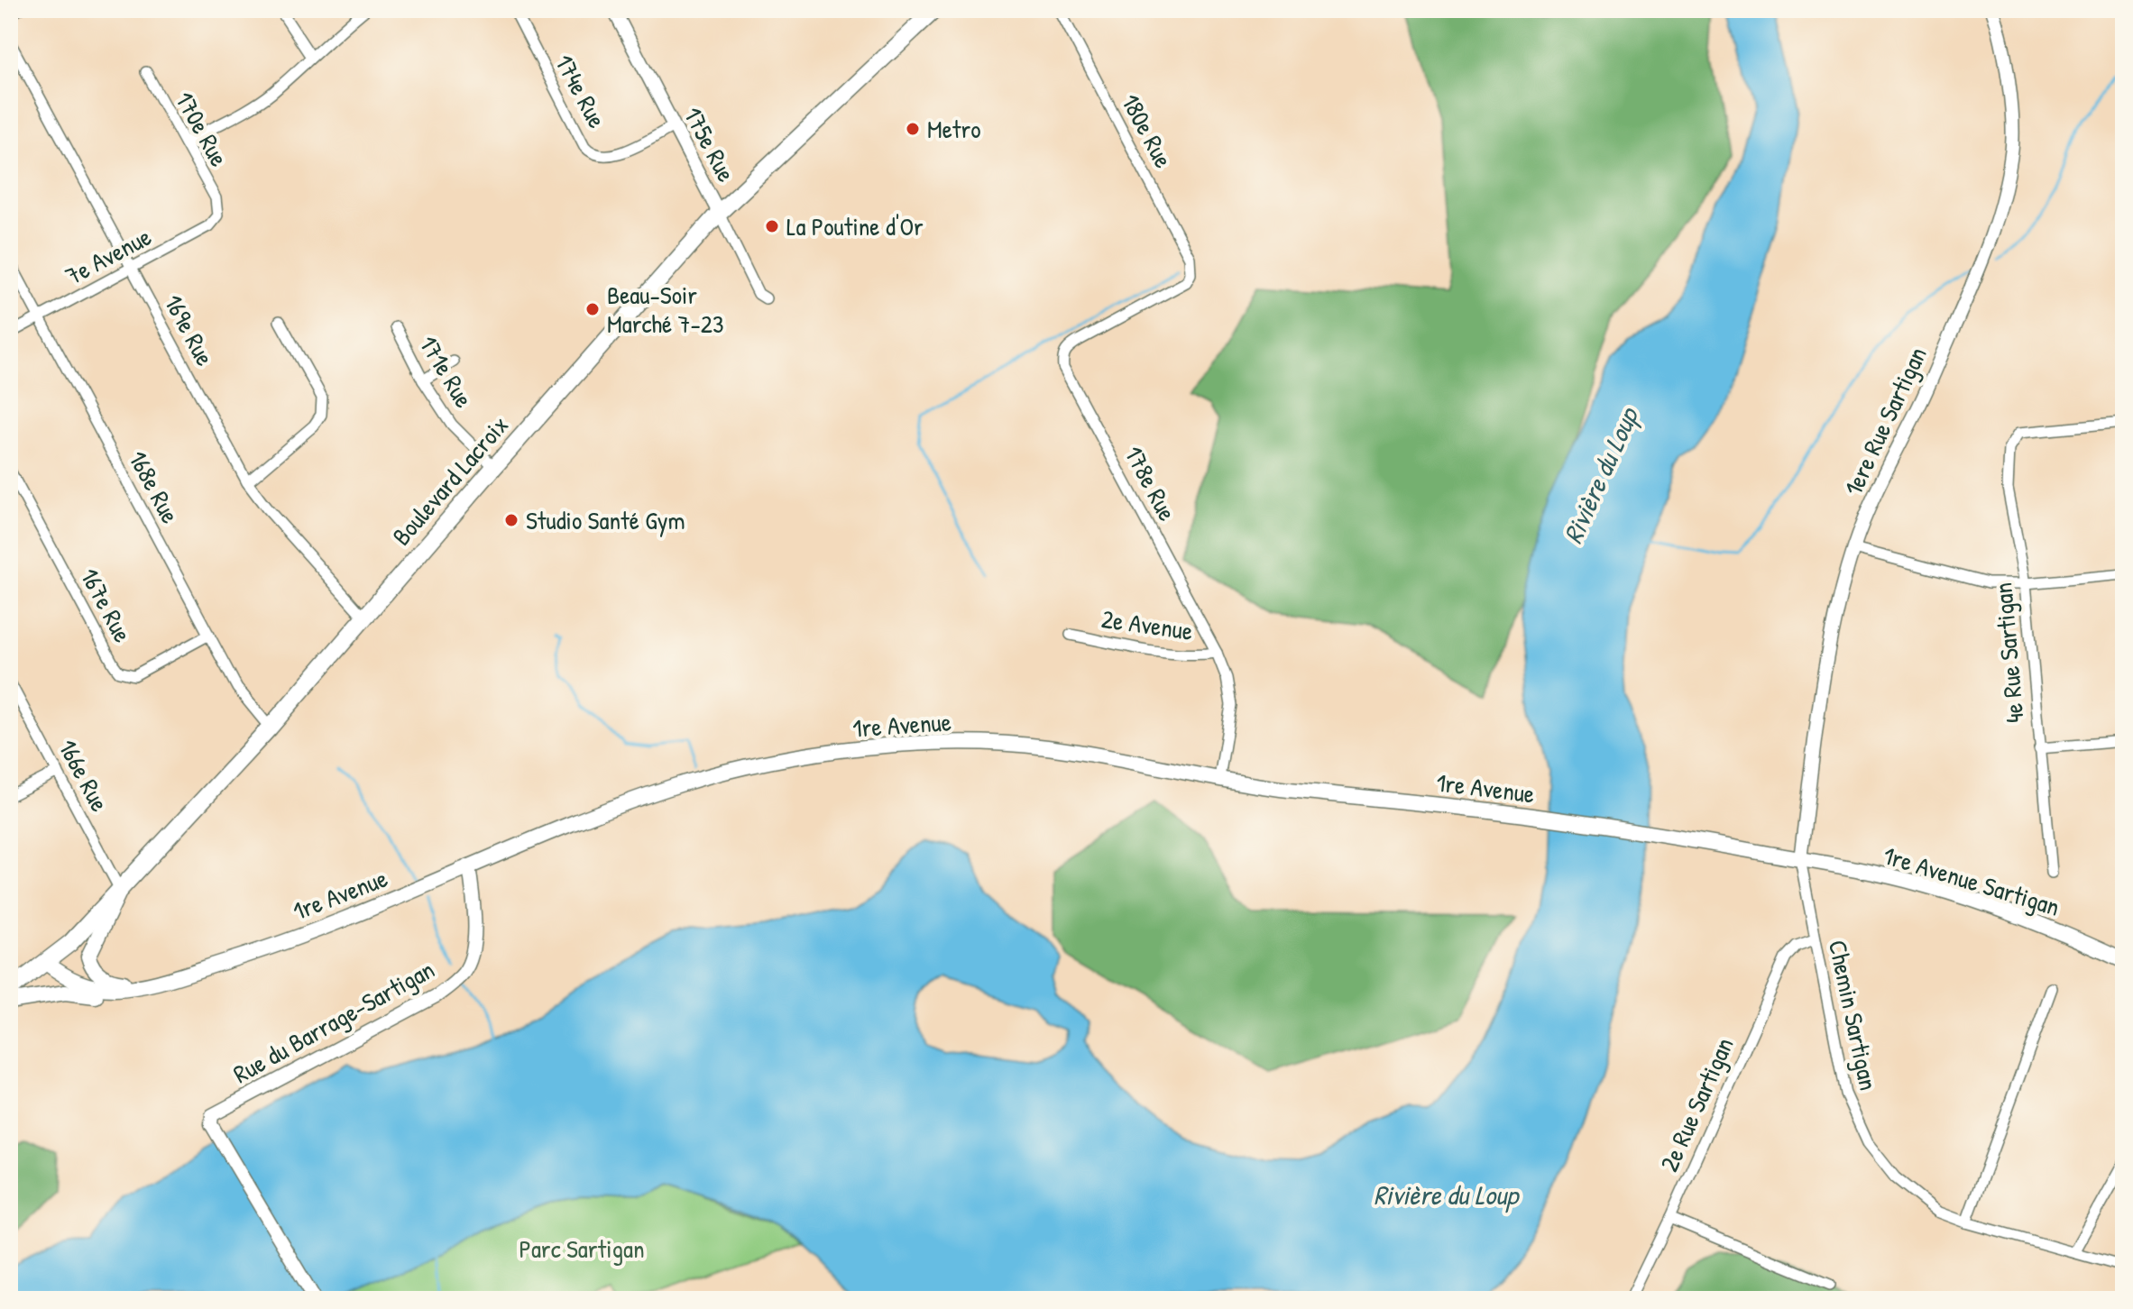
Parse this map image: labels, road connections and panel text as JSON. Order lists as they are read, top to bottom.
{
  "streets": {
    "main road": ["Boulevard Lacroix", "1re Avenue", "1re Avenue Sartigan"],
    "street": [
      "174e Rue",
      "170e Rue",
      "180e Rue",
      "175e Rue",
      "7e Avenue",
      "169e Rue",
      "171e Rue",
      "1ere Rue Sartigan",
      "178e Rue",
      "168e Rue",
      "167e Rue",
      "2e Avenue",
      "4e Rue Sartigan",
      "166e Rue",
      "Chemin Sartigan",
      "Rue du Barrage-Sartigan",
      "2e Rue Sartigan"
    ]
  },
  "crossings": [
    ["174e Rue", "175e Rue"],
    ["170e Rue", "7e Avenue"],
    ["180e Rue", "178e Rue"],
    ["175e Rue", "Boulevard Lacroix"],
    ["7e Avenue", "169e Rue"],
    ["7e Avenue", "168e Rue"],
    ["169e Rue", "Boulevard Lacroix"],
    ["171e Rue", "Boulevard Lacroix"],
    ["1ere Rue Sartigan", "1re Avenue"],
    ["1ere Rue Sartigan", "1re Avenue Sartigan"],
    ["1ere Rue Sartigan", "Chemin Sartigan"],
    ["Boulevard Lacroix", "168e Rue"],
    ["Boulevard Lacroix", "1re Avenue"],
    ["Boulevard Lacroix", "166e Rue"],
    ["178e Rue", "2e Avenue"],
    ["178e Rue", "1re Avenue"],
    ["168e Rue", "167e Rue"],
    ["1re Avenue", "1re Avenue Sartigan"],
    ["1re Avenue", "Chemin Sartigan"],
    ["1re Avenue", "Rue du Barrage-Sartigan"],
    ["1re Avenue Sartigan", "Chemin Sartigan"],
    ["Chemin Sartigan", "2e Rue Sartigan"]
  ],
  "water": ["Rivière du Loup"],
  "parks": ["Parc Sartigan"],
  "places": [
    "Metro",
    "La Poutine d'Or",
    "Beau-Soir Marché 7-23",
    "Studio Santé Gym"
  ]
}
